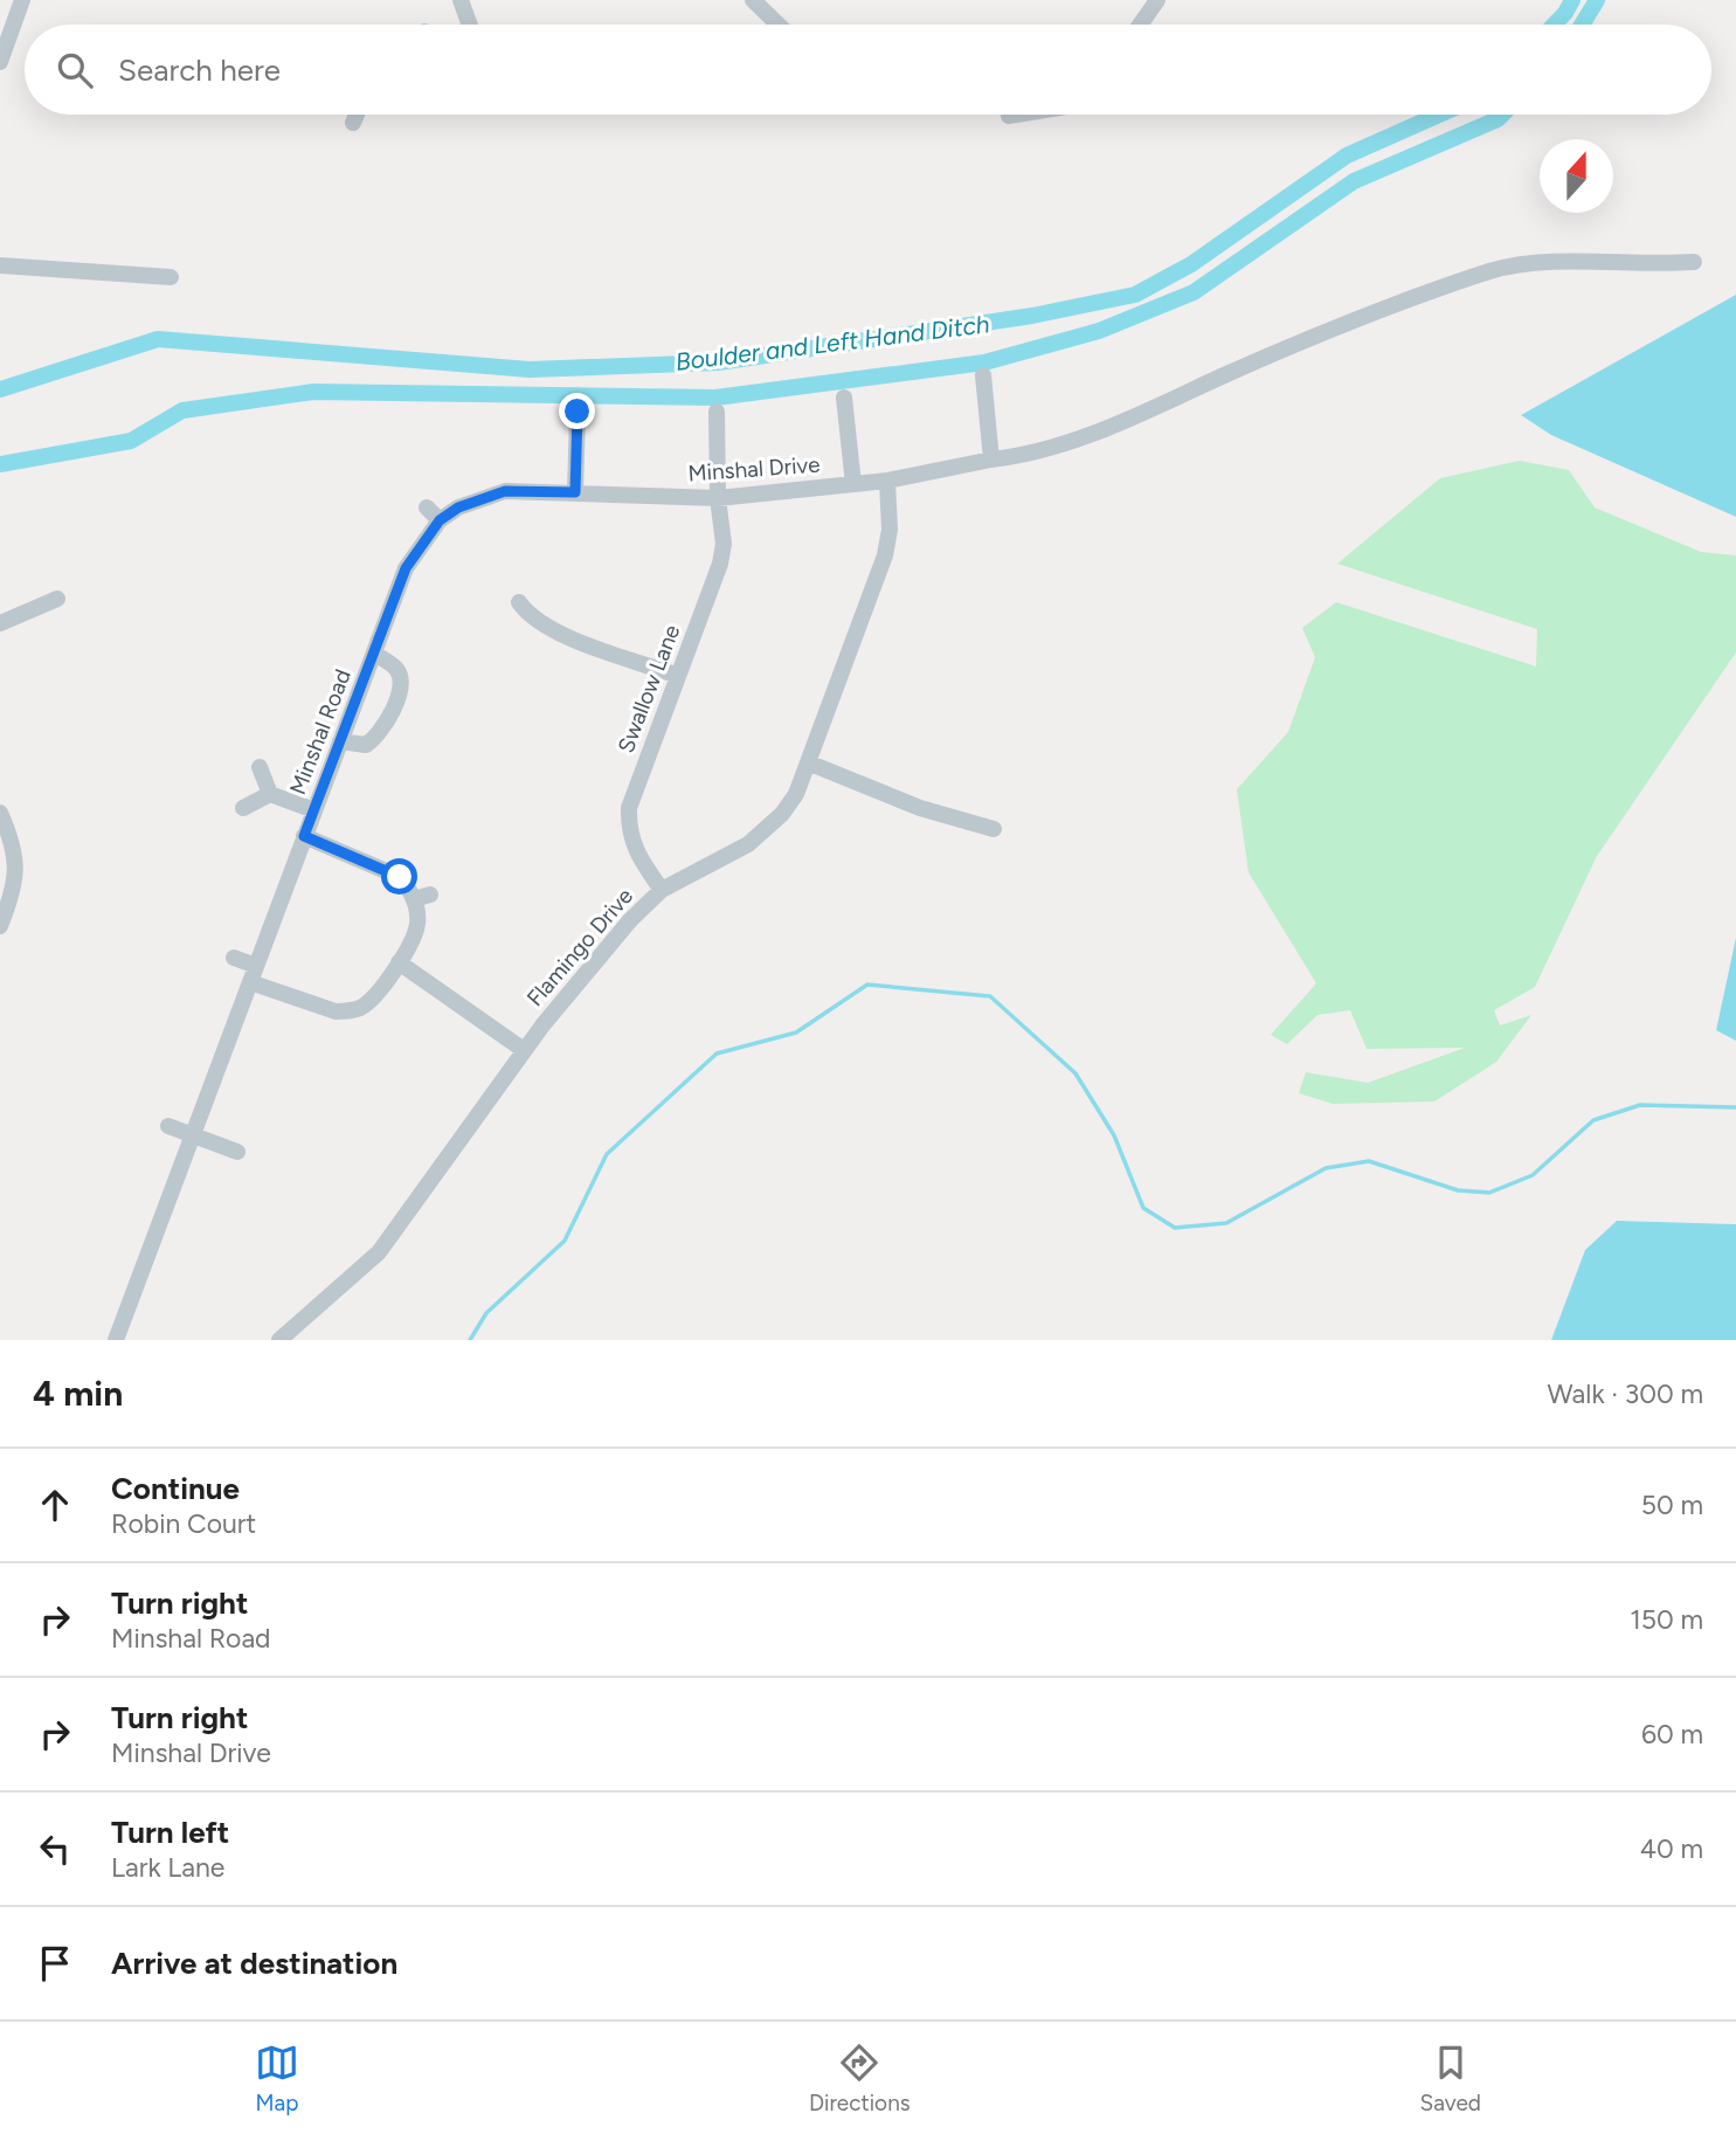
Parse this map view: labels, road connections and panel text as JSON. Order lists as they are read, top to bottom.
{
  "streets": {
    "street": [
      "Minshal Drive",
      "Swallow Lane",
      "Minshal Road",
      "Flamingo Drive"
    ]
  },
  "crossings": [
    ["Minshal Drive", "Swallow Lane"],
    ["Minshal Drive", "Minshal Road"],
    ["Minshal Drive", "Flamingo Drive"],
    ["Swallow Lane", "Flamingo Drive"]
  ],
  "water": ["Boulder and Left Hand Ditch"],
  "north": "top",
  "page": {
    "search": "Search here",
    "heading": ["4 min", "Walk · 300 m"],
    "list": [
      ["Continue", "Robin Court", "50 m"],
      ["Turn right", "Minshal Road", "150 m"],
      ["Turn right", "Minshal Drive", "60 m"],
      ["Turn left", "Lark Lane", "40 m"],
      "Arrive at destination"
    ],
    "nav": ["Map", "Directions", "Saved"]
  }
}
